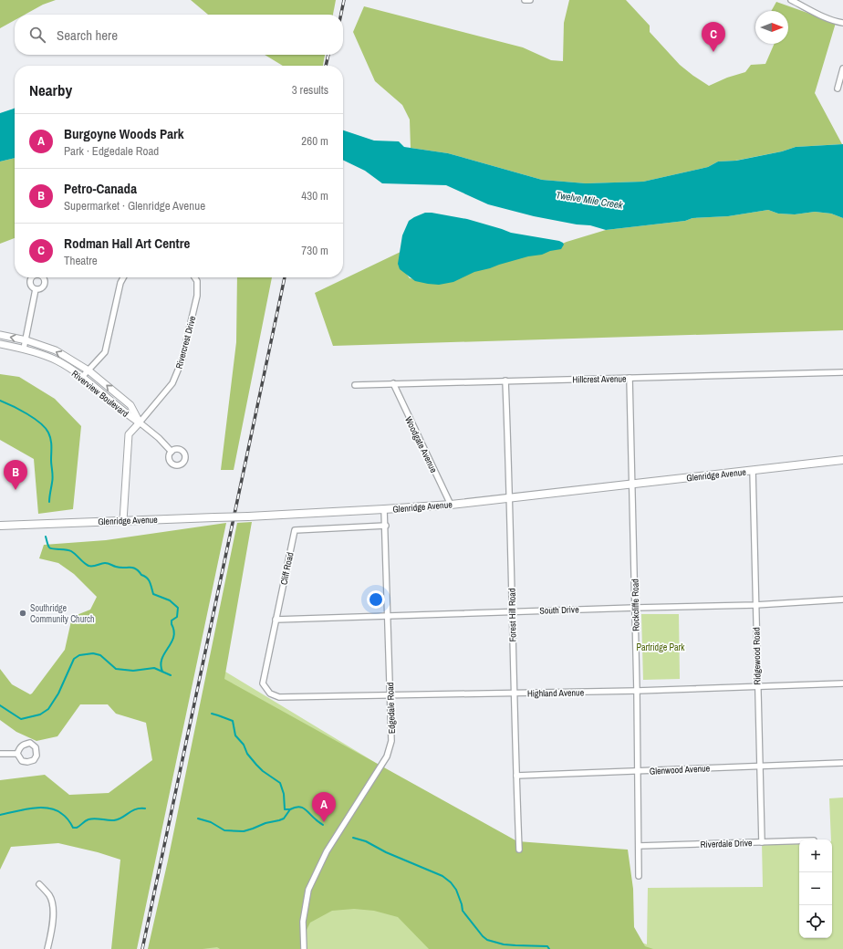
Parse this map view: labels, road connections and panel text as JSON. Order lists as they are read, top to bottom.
{
  "streets": {
    "main road": ["Glenridge Avenue"],
    "street": [
      "Rivercrest Drive",
      "Hillcrest Avenue",
      "Riverview Boulevard",
      "Woodgate Avenue",
      "Cliff Road",
      "Rockcliffe Road",
      "South Drive",
      "Forest Hill Road",
      "Ridgewood Road",
      "Highland Avenue",
      "Edgedale Road",
      "Glenwood Avenue",
      "Riverdale Drive"
    ]
  },
  "crossings": [
    ["Rivercrest Drive", "Riverview Boulevard"],
    ["Hillcrest Avenue", "Woodgate Avenue"],
    ["Hillcrest Avenue", "Rockcliffe Road"],
    ["Hillcrest Avenue", "Forest Hill Road"],
    ["Riverview Boulevard", "Glenridge Avenue"],
    ["Woodgate Avenue", "Glenridge Avenue"],
    ["Glenridge Avenue", "Rockcliffe Road"],
    ["Glenridge Avenue", "Forest Hill Road"],
    ["Glenridge Avenue", "Ridgewood Road"],
    ["Glenridge Avenue", "Edgedale Road"],
    ["Cliff Road", "South Drive"],
    ["Cliff Road", "Highland Avenue"],
    ["Cliff Road", "Edgedale Road"],
    ["Rockcliffe Road", "South Drive"],
    ["Rockcliffe Road", "Highland Avenue"],
    ["Rockcliffe Road", "Glenwood Avenue"],
    ["Rockcliffe Road", "Riverdale Drive"],
    ["South Drive", "Forest Hill Road"],
    ["South Drive", "Ridgewood Road"],
    ["South Drive", "Edgedale Road"],
    ["Forest Hill Road", "Highland Avenue"],
    ["Forest Hill Road", "Glenwood Avenue"],
    ["Ridgewood Road", "Highland Avenue"],
    ["Ridgewood Road", "Glenwood Avenue"],
    ["Ridgewood Road", "Riverdale Drive"],
    ["Highland Avenue", "Edgedale Road"]
  ],
  "water": ["Twelve Mile Creek"],
  "parks": ["Partridge Park"],
  "places": ["Southridge Community Church"],
  "north": "right",
  "page": {
    "search": "Search here",
    "pins": ["C", "B", "A"],
    "heading": ["Nearby", "3 results"],
    "list": [
      {
        "mark": "A",
        "name": "Burgoyne Woods Park",
        "note": "Park · Edgedale Road",
        "value": "260 m"
      },
      {
        "mark": "B",
        "name": "Petro-Canada",
        "note": "Supermarket · Glenridge Avenue",
        "value": "430 m"
      },
      {
        "mark": "C",
        "name": "Rodman Hall Art Centre",
        "note": "Theatre",
        "value": "730 m"
      }
    ],
    "map_buttons": ["+", "−"]
  }
}
